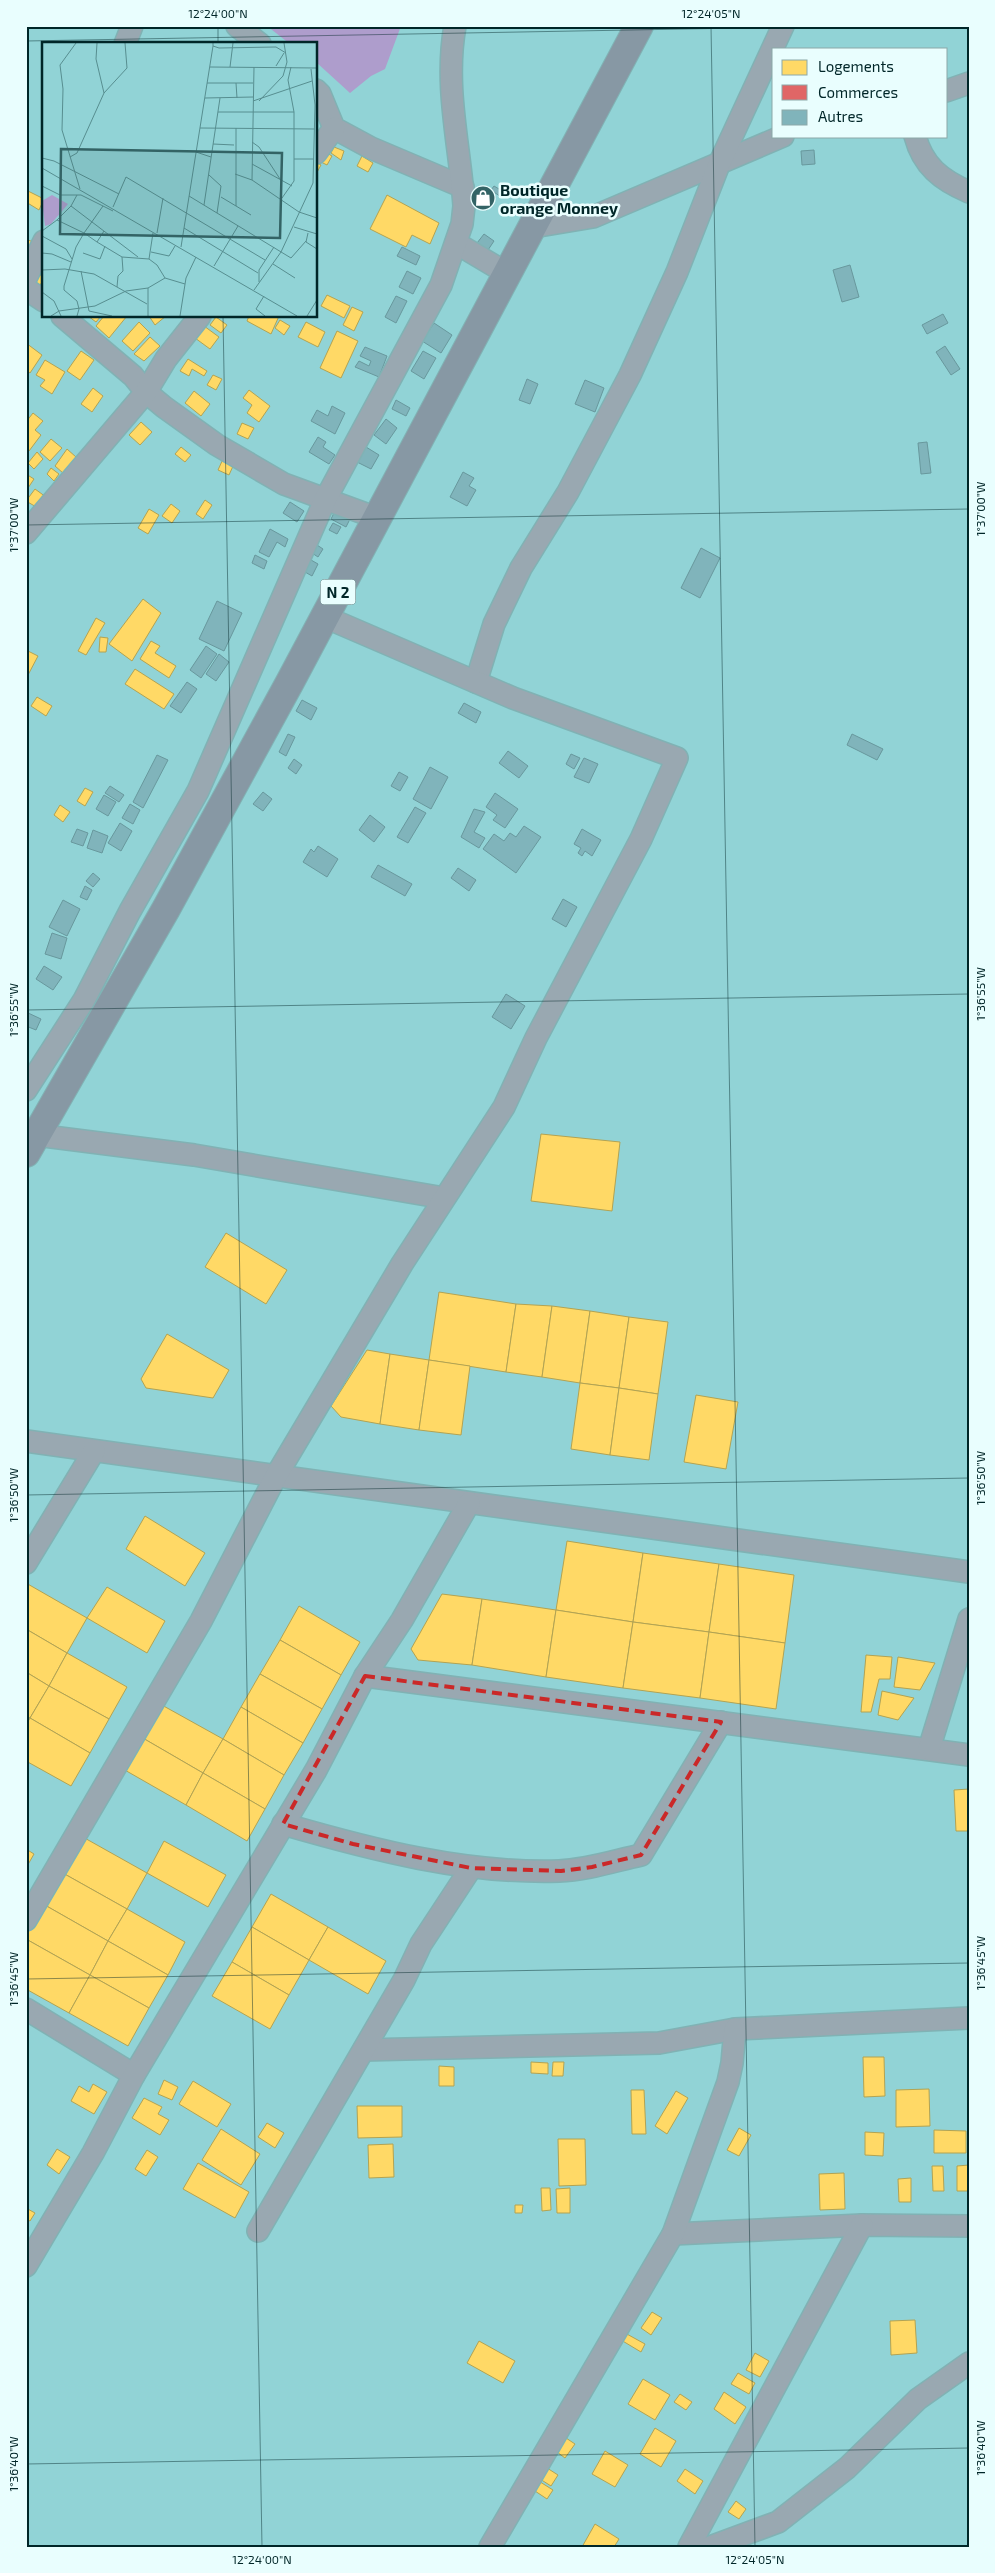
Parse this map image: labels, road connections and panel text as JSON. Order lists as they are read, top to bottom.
{
  "streets": {
    "main road": ["N 2"]
  },
  "places": {
    "shop": ["Boutique orange Monney"]
  },
  "legend": ["Logements", "Commerces", "Autres"],
  "coordinates": [
    "12°24'00\"N",
    "12°24'05\"N",
    "1°37'00\"W",
    "1°36'55\"W",
    "1°36'50\"W",
    "1°36'45\"W",
    "1°36'40\"W"
  ]
}
